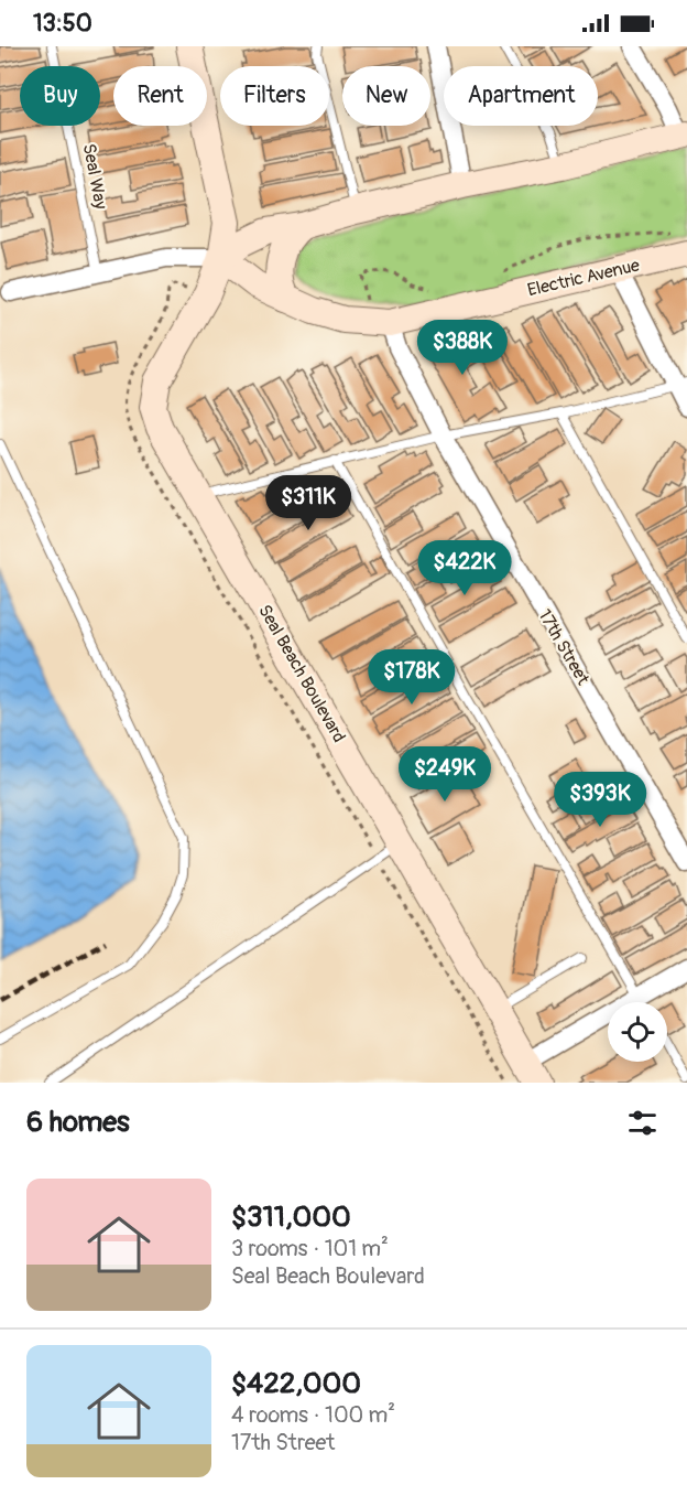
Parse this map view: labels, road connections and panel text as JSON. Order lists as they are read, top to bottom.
{
  "streets": {
    "main road": ["Electric Avenue", "Seal Beach Boulevard"],
    "street": ["17th Street"],
    "lane": ["Seal Way"]
  },
  "crossings": [
    ["Electric Avenue", "17th Street"],
    ["Electric Avenue", "Seal Beach Boulevard"]
  ],
  "page": {
    "status": "13:50",
    "chip": [
      "Buy",
      "Rent",
      "Filters",
      "New",
      "Apartment"
    ],
    "price": [
      "$388K",
      "$311K",
      "$422K",
      "$178K",
      "$249K",
      "$393K"
    ],
    "heading": "6 homes",
    "list": [
      {
        "name": "$311,000",
        "note": "3 rooms · 101 m² · Seal Beach Boulevard"
      },
      {
        "name": "$422,000",
        "note": "4 rooms · 100 m² · 17th Street"
      }
    ]
  }
}
